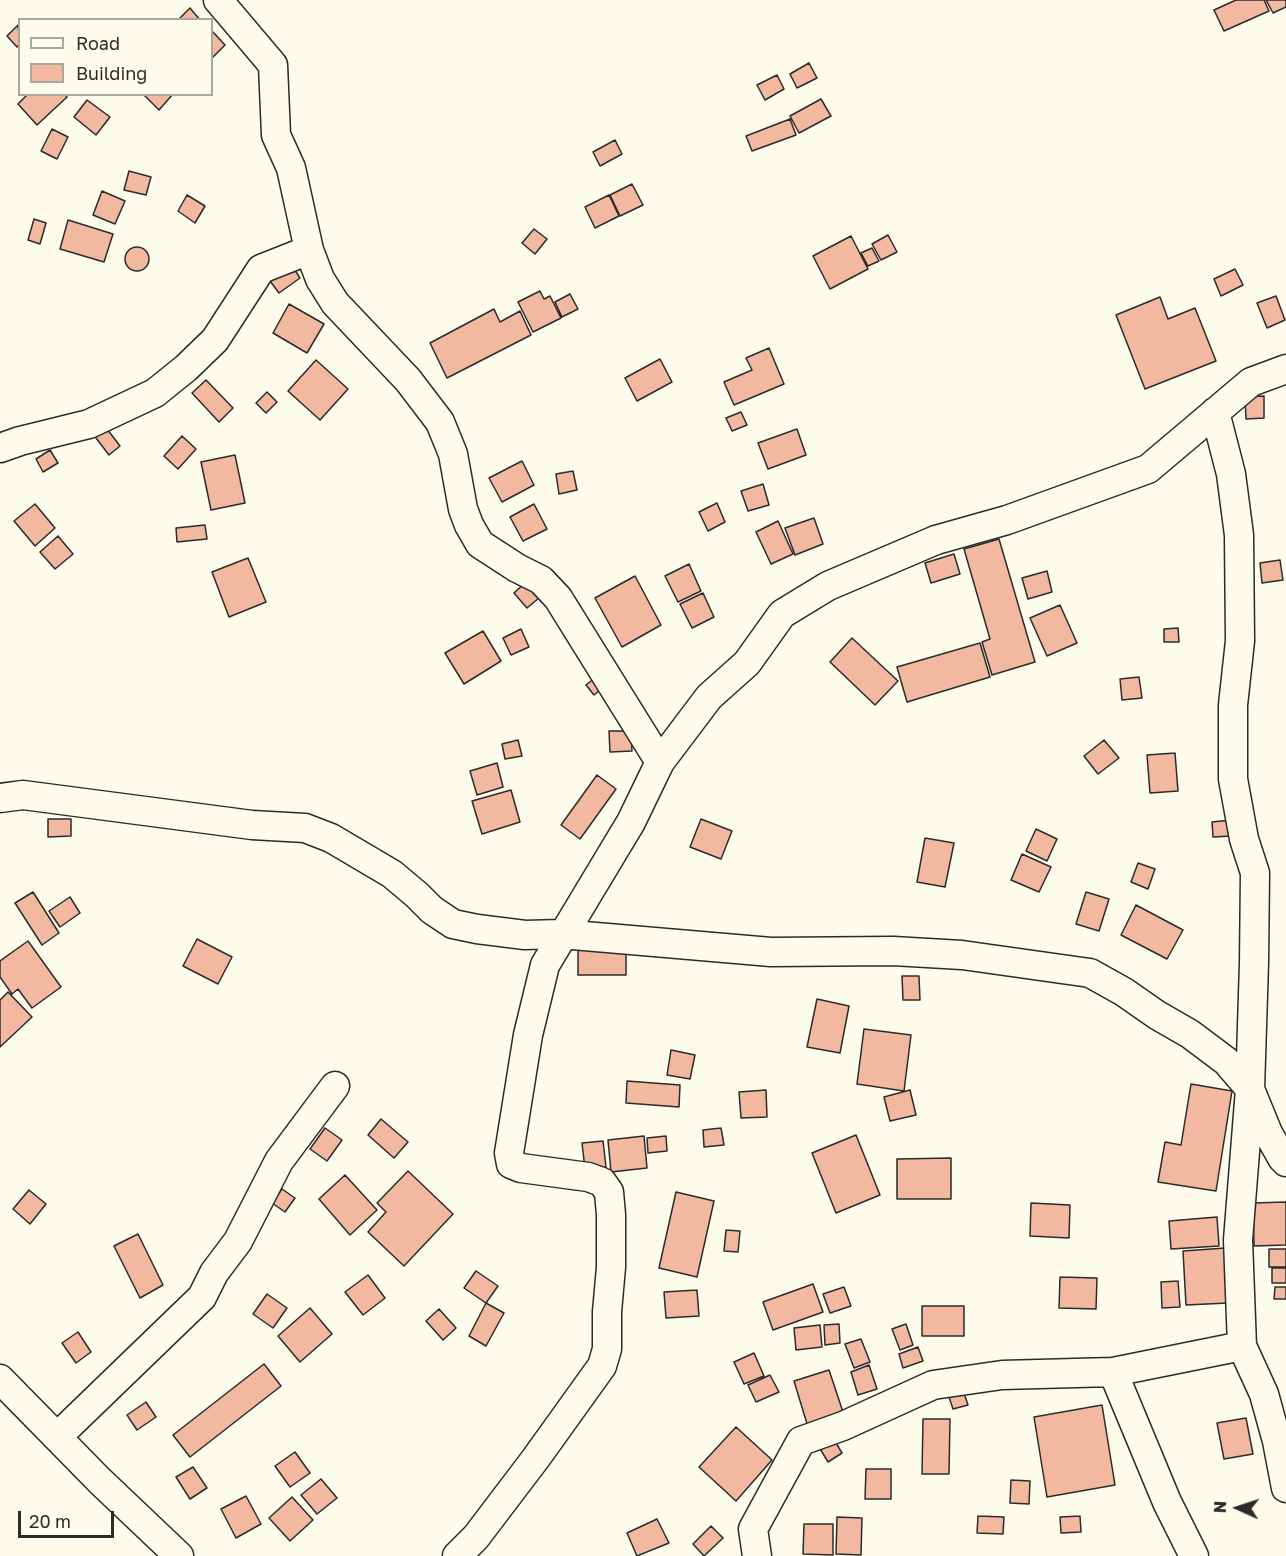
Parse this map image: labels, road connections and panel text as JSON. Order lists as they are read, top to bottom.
{
  "legend": ["Road", "Building"],
  "scale_bar": "20 m",
  "north": "left"
}
